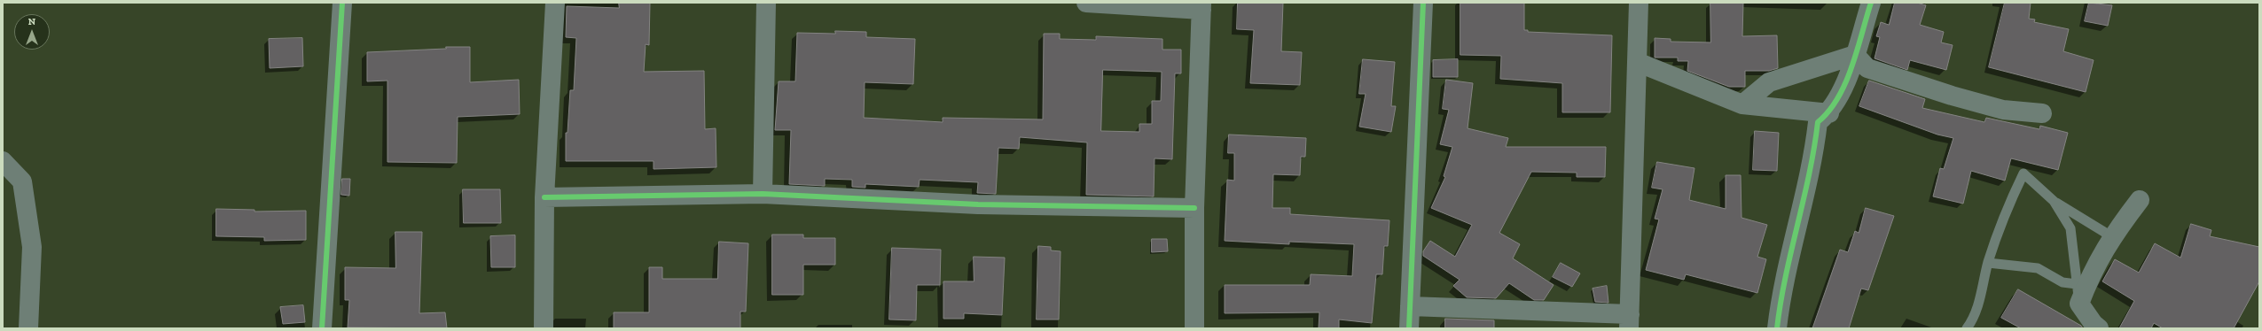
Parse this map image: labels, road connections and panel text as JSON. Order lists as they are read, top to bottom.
{
  "north": "top"
}
